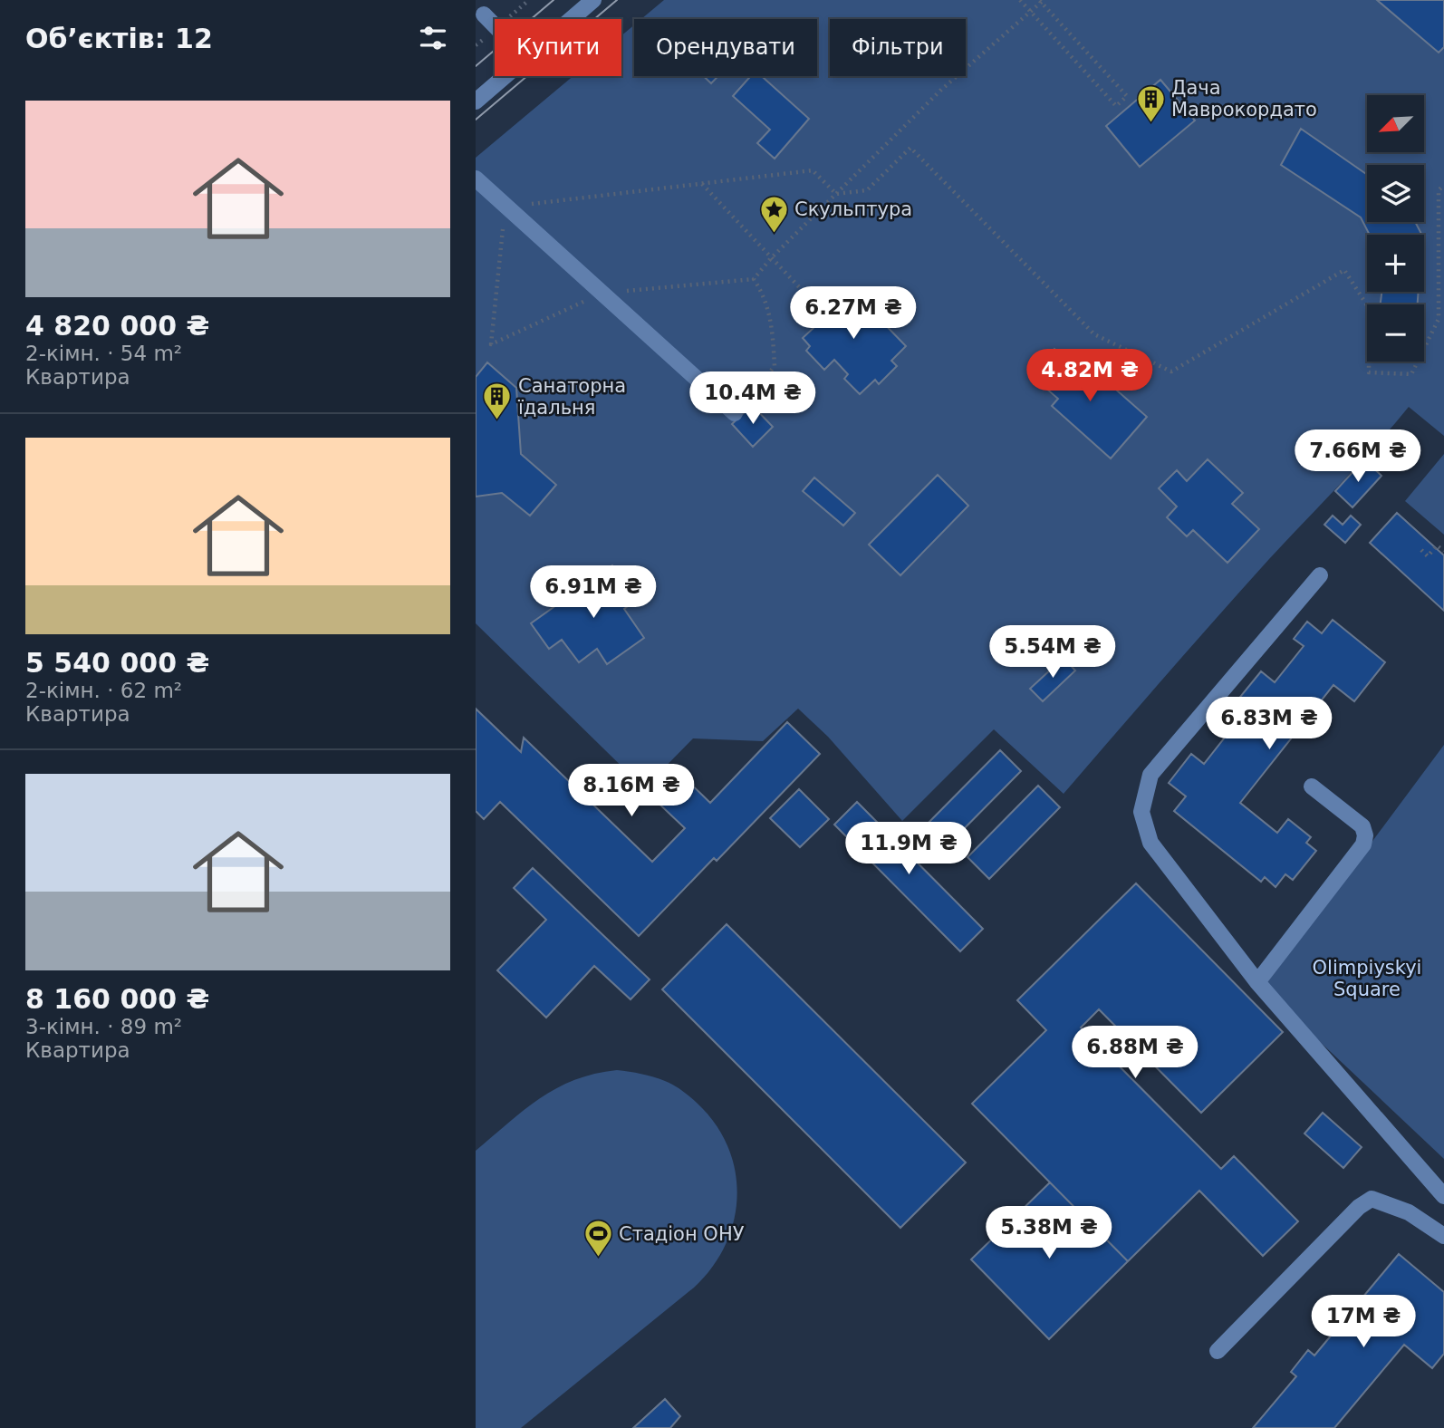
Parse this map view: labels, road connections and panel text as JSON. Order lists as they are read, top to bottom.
{
  "parks": ["Olimpiyskyi Square"],
  "places": {
    "building": ["Дача Маврокордато", "Санаторна їдальня"],
    "place": ["Скульптура"],
    "sports": ["Стадіон ОНУ"]
  },
  "north": "bottom left",
  "page": {
    "heading": "Об’єктів: 12",
    "chip": ["Купити", "Орендувати", "Фільтри"],
    "list": [
      {
        "name": "4 820 000 ₴",
        "note": "2-кімн. · 54 m² · Квартира"
      },
      {
        "name": "5 540 000 ₴",
        "note": "2-кімн. · 62 m² · Квартира"
      },
      {
        "name": "8 160 000 ₴",
        "note": "3-кімн. · 89 m² · Квартира"
      }
    ],
    "map_buttons": ["+", "−"],
    "price": [
      "6.27M ₴",
      "4.82M ₴",
      "10.4M ₴",
      "7.66M ₴",
      "6.91M ₴",
      "5.54M ₴",
      "6.83M ₴",
      "8.16M ₴",
      "11.9M ₴",
      "6.88M ₴",
      "5.38M ₴",
      "17M ₴"
    ]
  }
}
